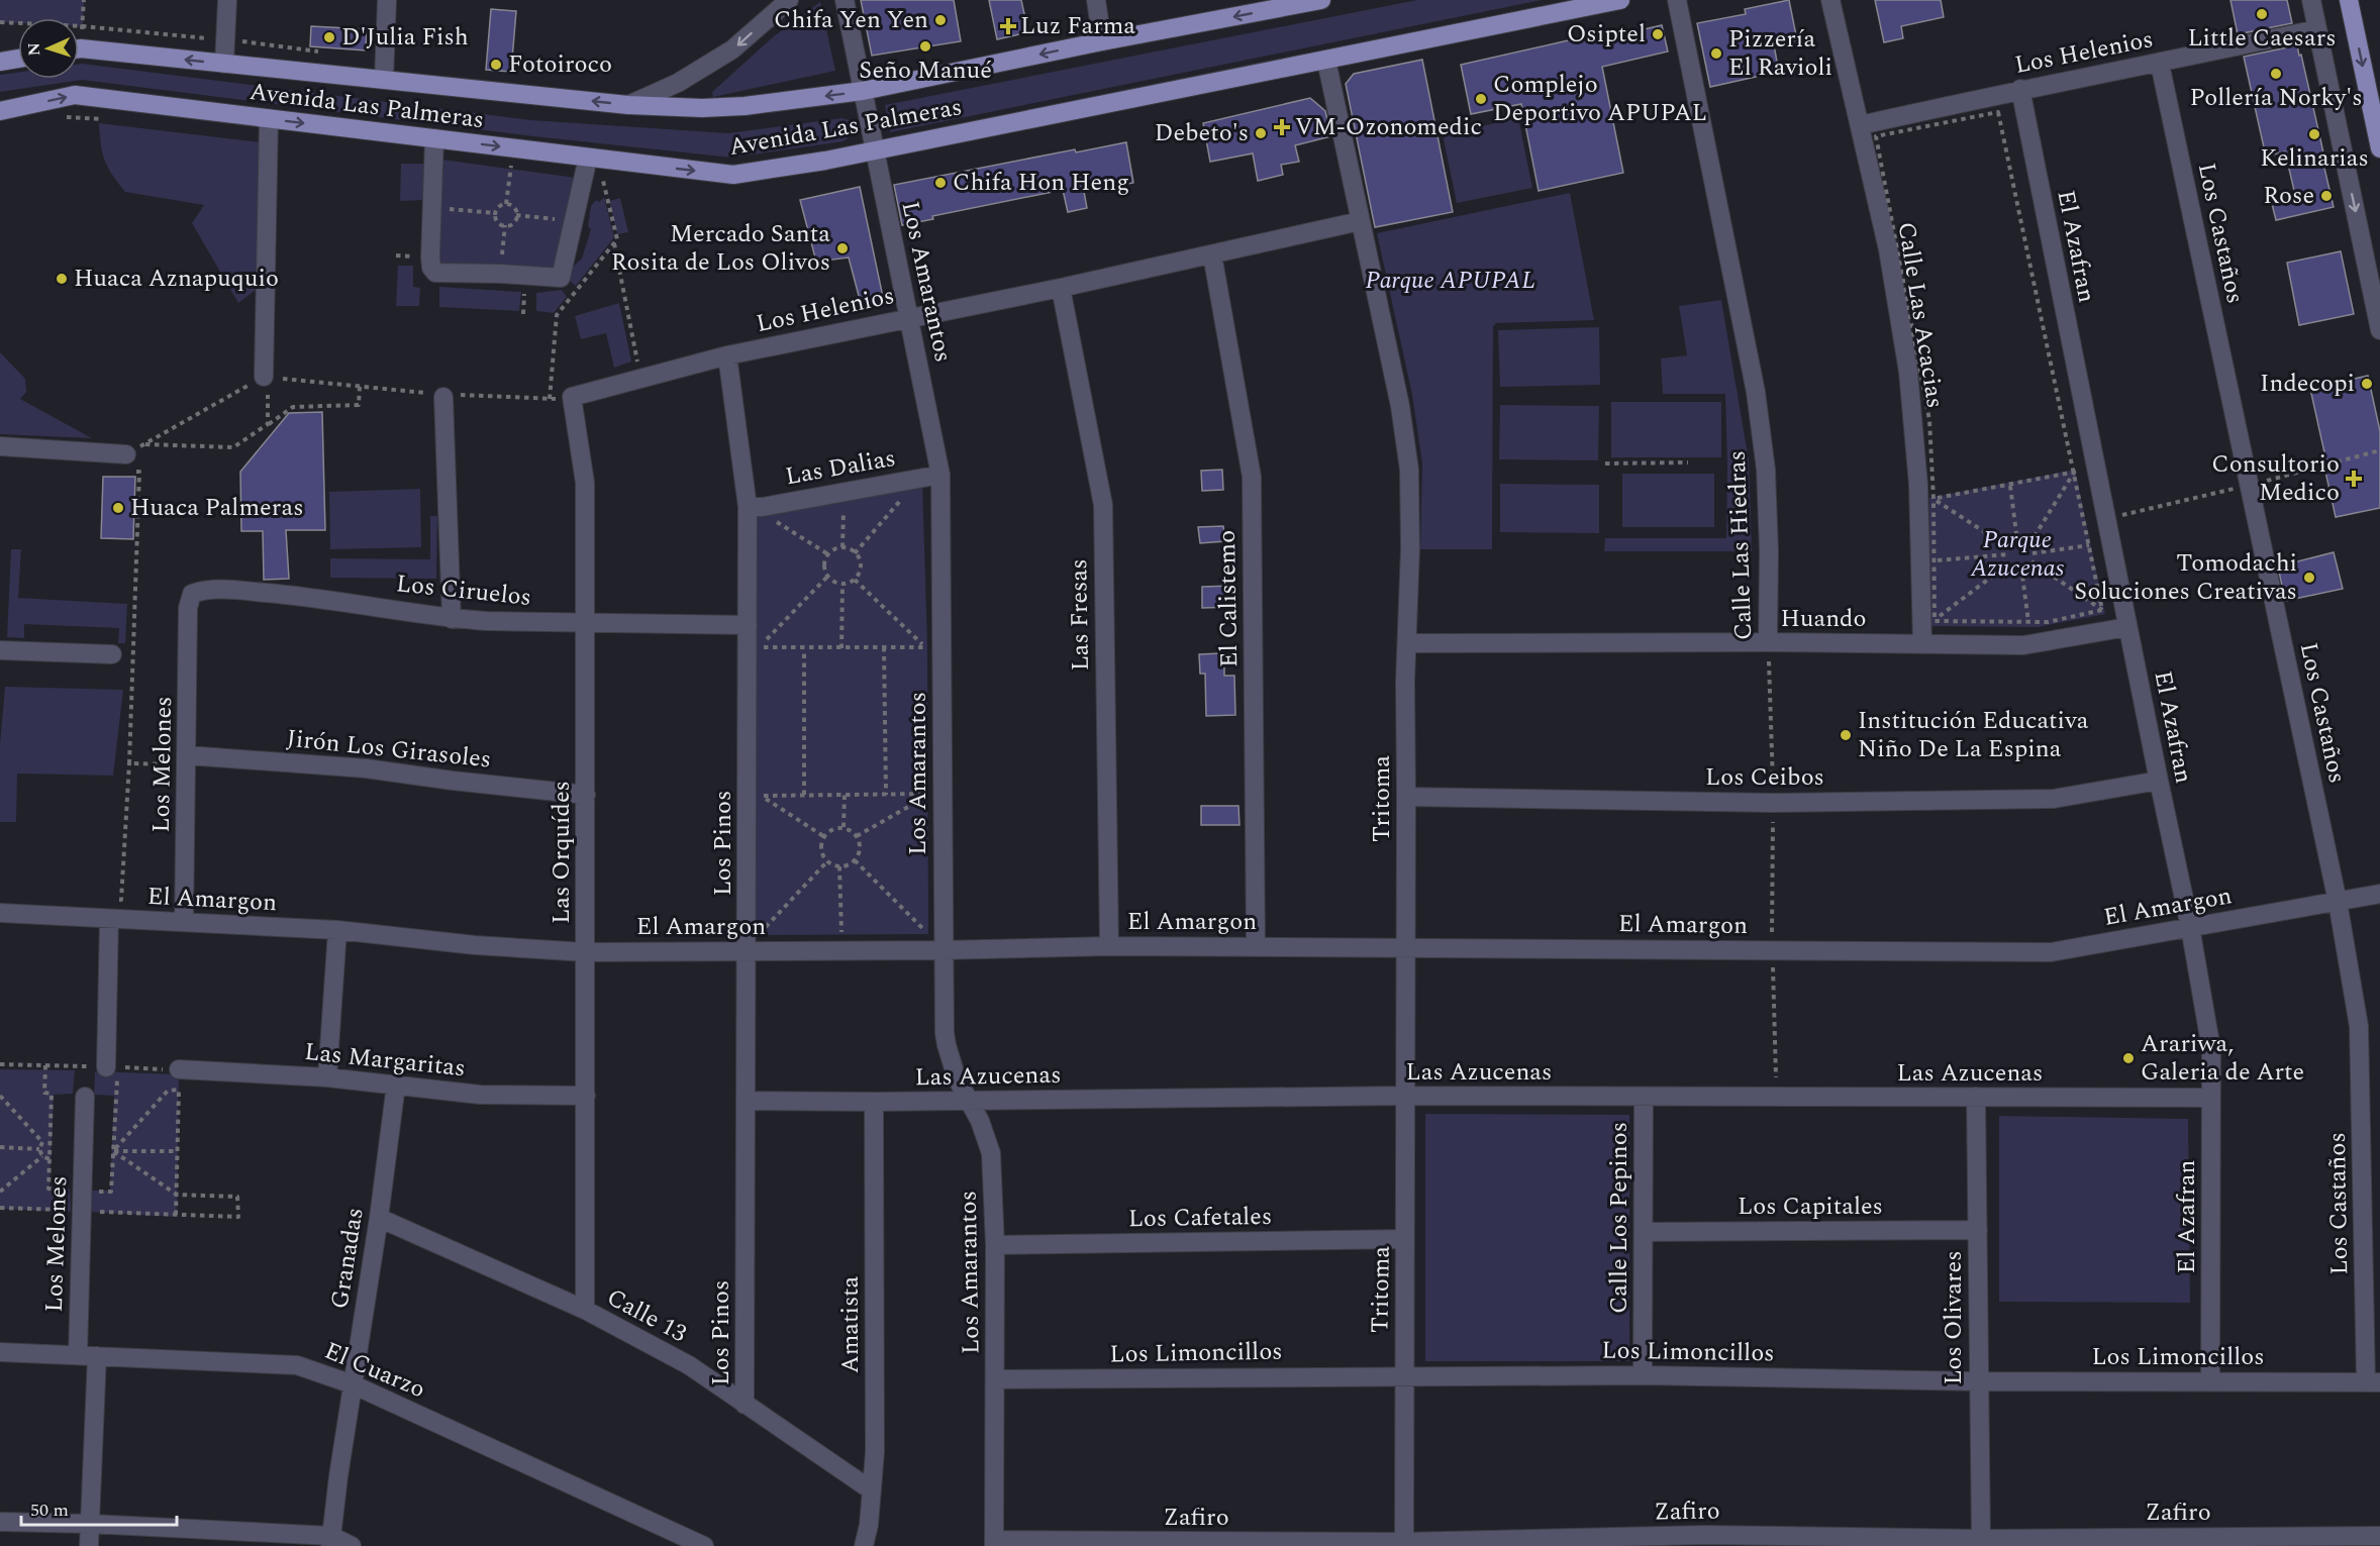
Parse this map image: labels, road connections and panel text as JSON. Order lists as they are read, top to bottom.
{
  "streets": {
    "main road": ["Avenida Las Palmeras"],
    "street": [
      "Los Helenios",
      "Los Castaños",
      "El Azafran",
      "Los Amarantos",
      "Calle Las Acacias",
      "Las Dalias",
      "Calle Las Hiedras",
      "Los Ciruelos",
      "El Calistemo",
      "Las Fresas",
      "Huando",
      "Jirón Los Girasoles",
      "Los Melones",
      "Los Ceibos",
      "Tritoma",
      "Los Pinos",
      "Las Orquídes",
      "El Amargon",
      "Las Margaritas",
      "Las Azucenas",
      "Los Capitales",
      "Los Cafetales",
      "Calle Los Pepinos",
      "Granadas",
      "Calle 13",
      "Los Olivares",
      "Amatista",
      "Los Limoncillos",
      "El Cuarzo",
      "Zafiro"
    ]
  },
  "crossings": [
    ["Los Helenios", "Los Castaños"],
    ["Los Helenios", "El Azafran"],
    ["Los Helenios", "Los Amarantos"],
    ["Los Helenios", "Calle Las Acacias"],
    ["Los Helenios", "El Calistemo"],
    ["Los Helenios", "Las Fresas"],
    ["Los Helenios", "Tritoma"],
    ["Los Helenios", "Los Pinos"],
    ["Los Helenios", "Las Orquídes"],
    ["Avenida Las Palmeras", "Los Amarantos"],
    ["Avenida Las Palmeras", "Tritoma"],
    ["Los Castaños", "El Amargon"],
    ["Los Castaños", "Los Limoncillos"],
    ["El Azafran", "Huando"],
    ["El Azafran", "Los Ceibos"],
    ["El Azafran", "El Amargon"],
    ["El Azafran", "Las Azucenas"],
    ["El Azafran", "Los Limoncillos"],
    ["Los Amarantos", "Las Dalias"],
    ["Los Amarantos", "El Amargon"],
    ["Los Amarantos", "Las Azucenas"],
    ["Los Amarantos", "Los Cafetales"],
    ["Los Amarantos", "Los Limoncillos"],
    ["Los Amarantos", "Zafiro"],
    ["Calle Las Acacias", "Huando"],
    ["Las Dalias", "Los Pinos"],
    ["Calle Las Hiedras", "Huando"],
    ["Calle Las Hiedras", "Los Ceibos"],
    ["Calle Las Hiedras", "El Amargon"],
    ["Calle Las Hiedras", "Las Azucenas"],
    ["Los Ciruelos", "Los Melones"],
    ["Los Ciruelos", "Los Pinos"],
    ["Los Ciruelos", "Las Orquídes"],
    ["El Calistemo", "El Amargon"],
    ["Las Fresas", "El Amargon"],
    ["Huando", "Tritoma"],
    ["Jirón Los Girasoles", "Los Melones"],
    ["Jirón Los Girasoles", "Las Orquídes"],
    ["Los Melones", "El Amargon"],
    ["Los Melones", "El Cuarzo"],
    ["Los Ceibos", "Tritoma"],
    ["Tritoma", "El Amargon"],
    ["Tritoma", "Las Azucenas"],
    ["Tritoma", "Los Cafetales"],
    ["Tritoma", "Los Limoncillos"],
    ["Tritoma", "Zafiro"],
    ["Los Pinos", "El Amargon"],
    ["Los Pinos", "Las Azucenas"],
    ["Los Pinos", "Calle 13"],
    ["Las Orquídes", "El Amargon"],
    ["Las Orquídes", "Las Margaritas"],
    ["Las Orquídes", "Calle 13"],
    ["Las Margaritas", "Granadas"],
    ["Las Azucenas", "Calle Los Pepinos"],
    ["Las Azucenas", "Los Olivares"],
    ["Las Azucenas", "Amatista"],
    ["Los Capitales", "Calle Los Pepinos"],
    ["Los Capitales", "Los Olivares"],
    ["Calle Los Pepinos", "Los Limoncillos"],
    ["Granadas", "Calle 13"],
    ["Granadas", "El Cuarzo"],
    ["Calle 13", "Amatista"],
    ["Los Olivares", "Los Limoncillos"],
    ["Los Olivares", "Zafiro"]
  ],
  "parks": ["Parque APUPAL", "Parque Azucenas"],
  "places": {
    "other": [
      "Little Caesars",
      "Chifa Yen Yen",
      "Osiptel",
      "D'Julia Fish",
      "Seño Manué",
      "Pizzería El Ravioli",
      "Fotoiroco",
      "Pollería Norky's",
      "Complejo Deportivo APUPAL",
      "Debeto's",
      "Kelinarias",
      "Chifa Hon Heng",
      "Rose",
      "Mercado Santa Rosita de Los Olivos",
      "Huaca Aznapuquio",
      "Indecopi",
      "Huaca Palmeras",
      "Tomodachi Soluciones Creativas",
      "Institución Educativa Niño De La Espina",
      "Arariwa, Galeria de Arte"
    ],
    "health": ["Luz Farma", "VM-Ozonomedic", "Consultorio Medico"]
  },
  "scale_bar": "50 m",
  "north": "left"
}
